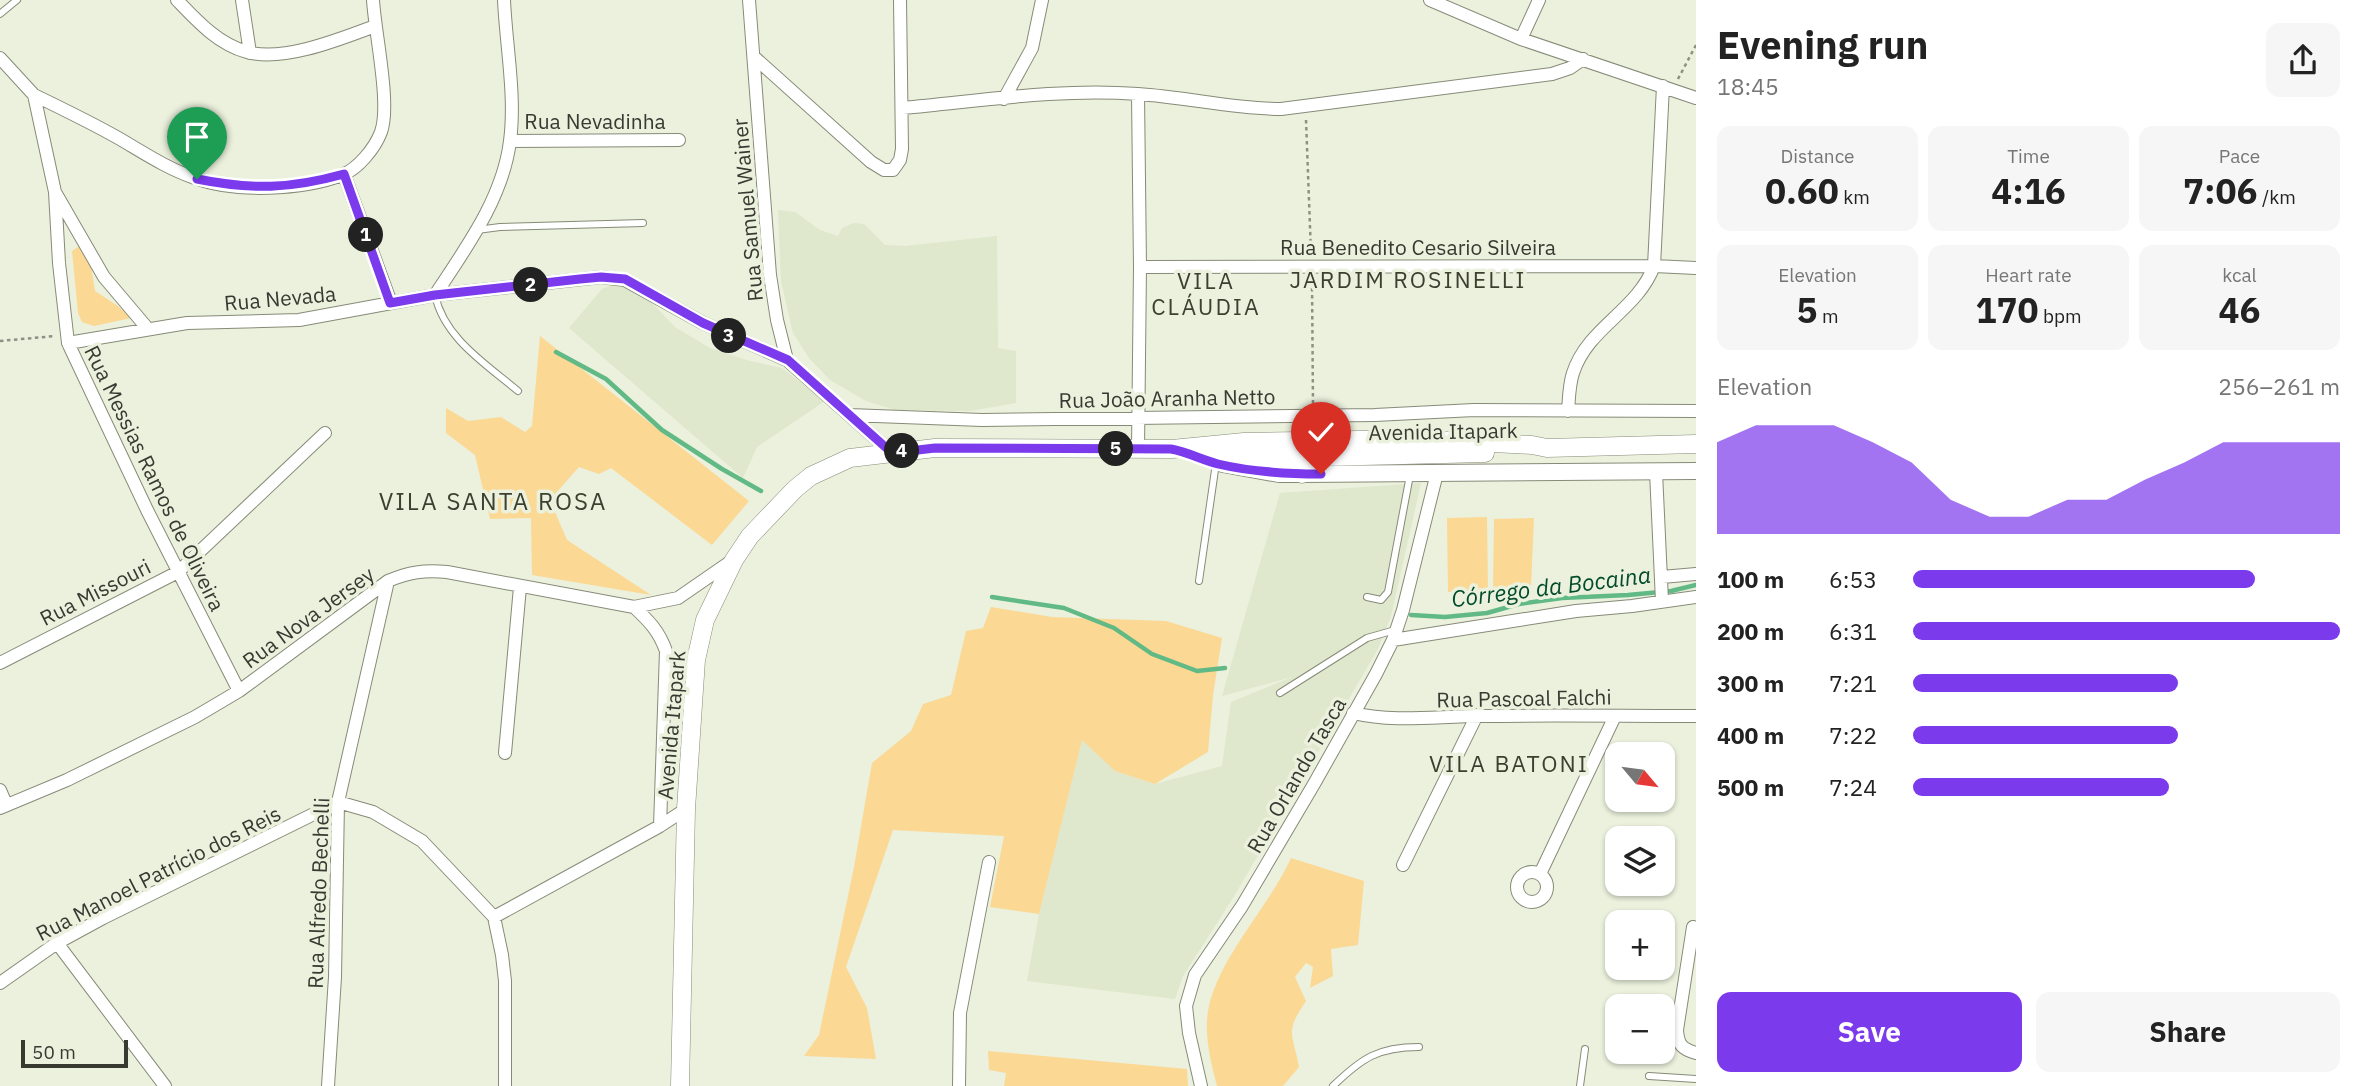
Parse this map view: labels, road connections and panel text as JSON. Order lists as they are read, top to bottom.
{
  "streets": {
    "main road": ["Avenida Itapark"],
    "street": [
      "Rua Nevadinha",
      "Rua Samuel Wainer",
      "Rua Benedito Cesario Silveira",
      "Rua Nevada",
      "Rua João Aranha Netto",
      "Rua Messias Ramos de Oliveira",
      "Rua Missouri",
      "Rua Nova Jersey",
      "Rua Pascoal Falchi",
      "Rua Orlando Tasca",
      "Rua Manoel Patrício dos Reis",
      "Rua Alfredo Bechelli"
    ]
  },
  "crossings": [
    ["Rua Samuel Wainer", "Rua Nevada"],
    ["Rua Nevada", "Rua Messias Ramos de Oliveira"],
    ["Avenida Itapark", "Rua Nova Jersey"],
    ["Rua Messias Ramos de Oliveira", "Rua Missouri"],
    ["Rua Messias Ramos de Oliveira", "Rua Nova Jersey"],
    ["Rua Nova Jersey", "Rua Alfredo Bechelli"],
    ["Rua Pascoal Falchi", "Rua Orlando Tasca"],
    ["Rua Manoel Patrício dos Reis", "Rua Alfredo Bechelli"]
  ],
  "districts": [
    "JARDIM ROSINELLI",
    "VILA CLÁUDIA",
    "VILA SANTA ROSA",
    "VILA BATONI"
  ],
  "water": ["Córrego da Bocaina"],
  "scale_bar": "50 m",
  "north": "bottom right",
  "page": {
    "heading": ["Evening run", "18:45"],
    "stats": [
      ["Distance", "0.60 km"],
      ["Time", "4:16"],
      ["Pace", "7:06 /km"],
      ["Elevation", "5 m"],
      ["Heart rate", "170 bpm"],
      ["kcal", "46"]
    ],
    "pins": [
      "1",
      "2",
      "3",
      "5",
      "4"
    ],
    "chart": ["Elevation", "256–261 m"],
    "list": [
      {
        "name": "100 m",
        "note": "6:53"
      },
      {
        "name": "200 m",
        "note": "6:31"
      },
      {
        "name": "300 m",
        "note": "7:21"
      },
      {
        "name": "400 m",
        "note": "7:22"
      },
      {
        "name": "500 m",
        "note": "7:24"
      }
    ],
    "map_buttons": ["+", "−"],
    "buttons": ["Save", "Share"],
    "scale": "50 m"
  }
}
